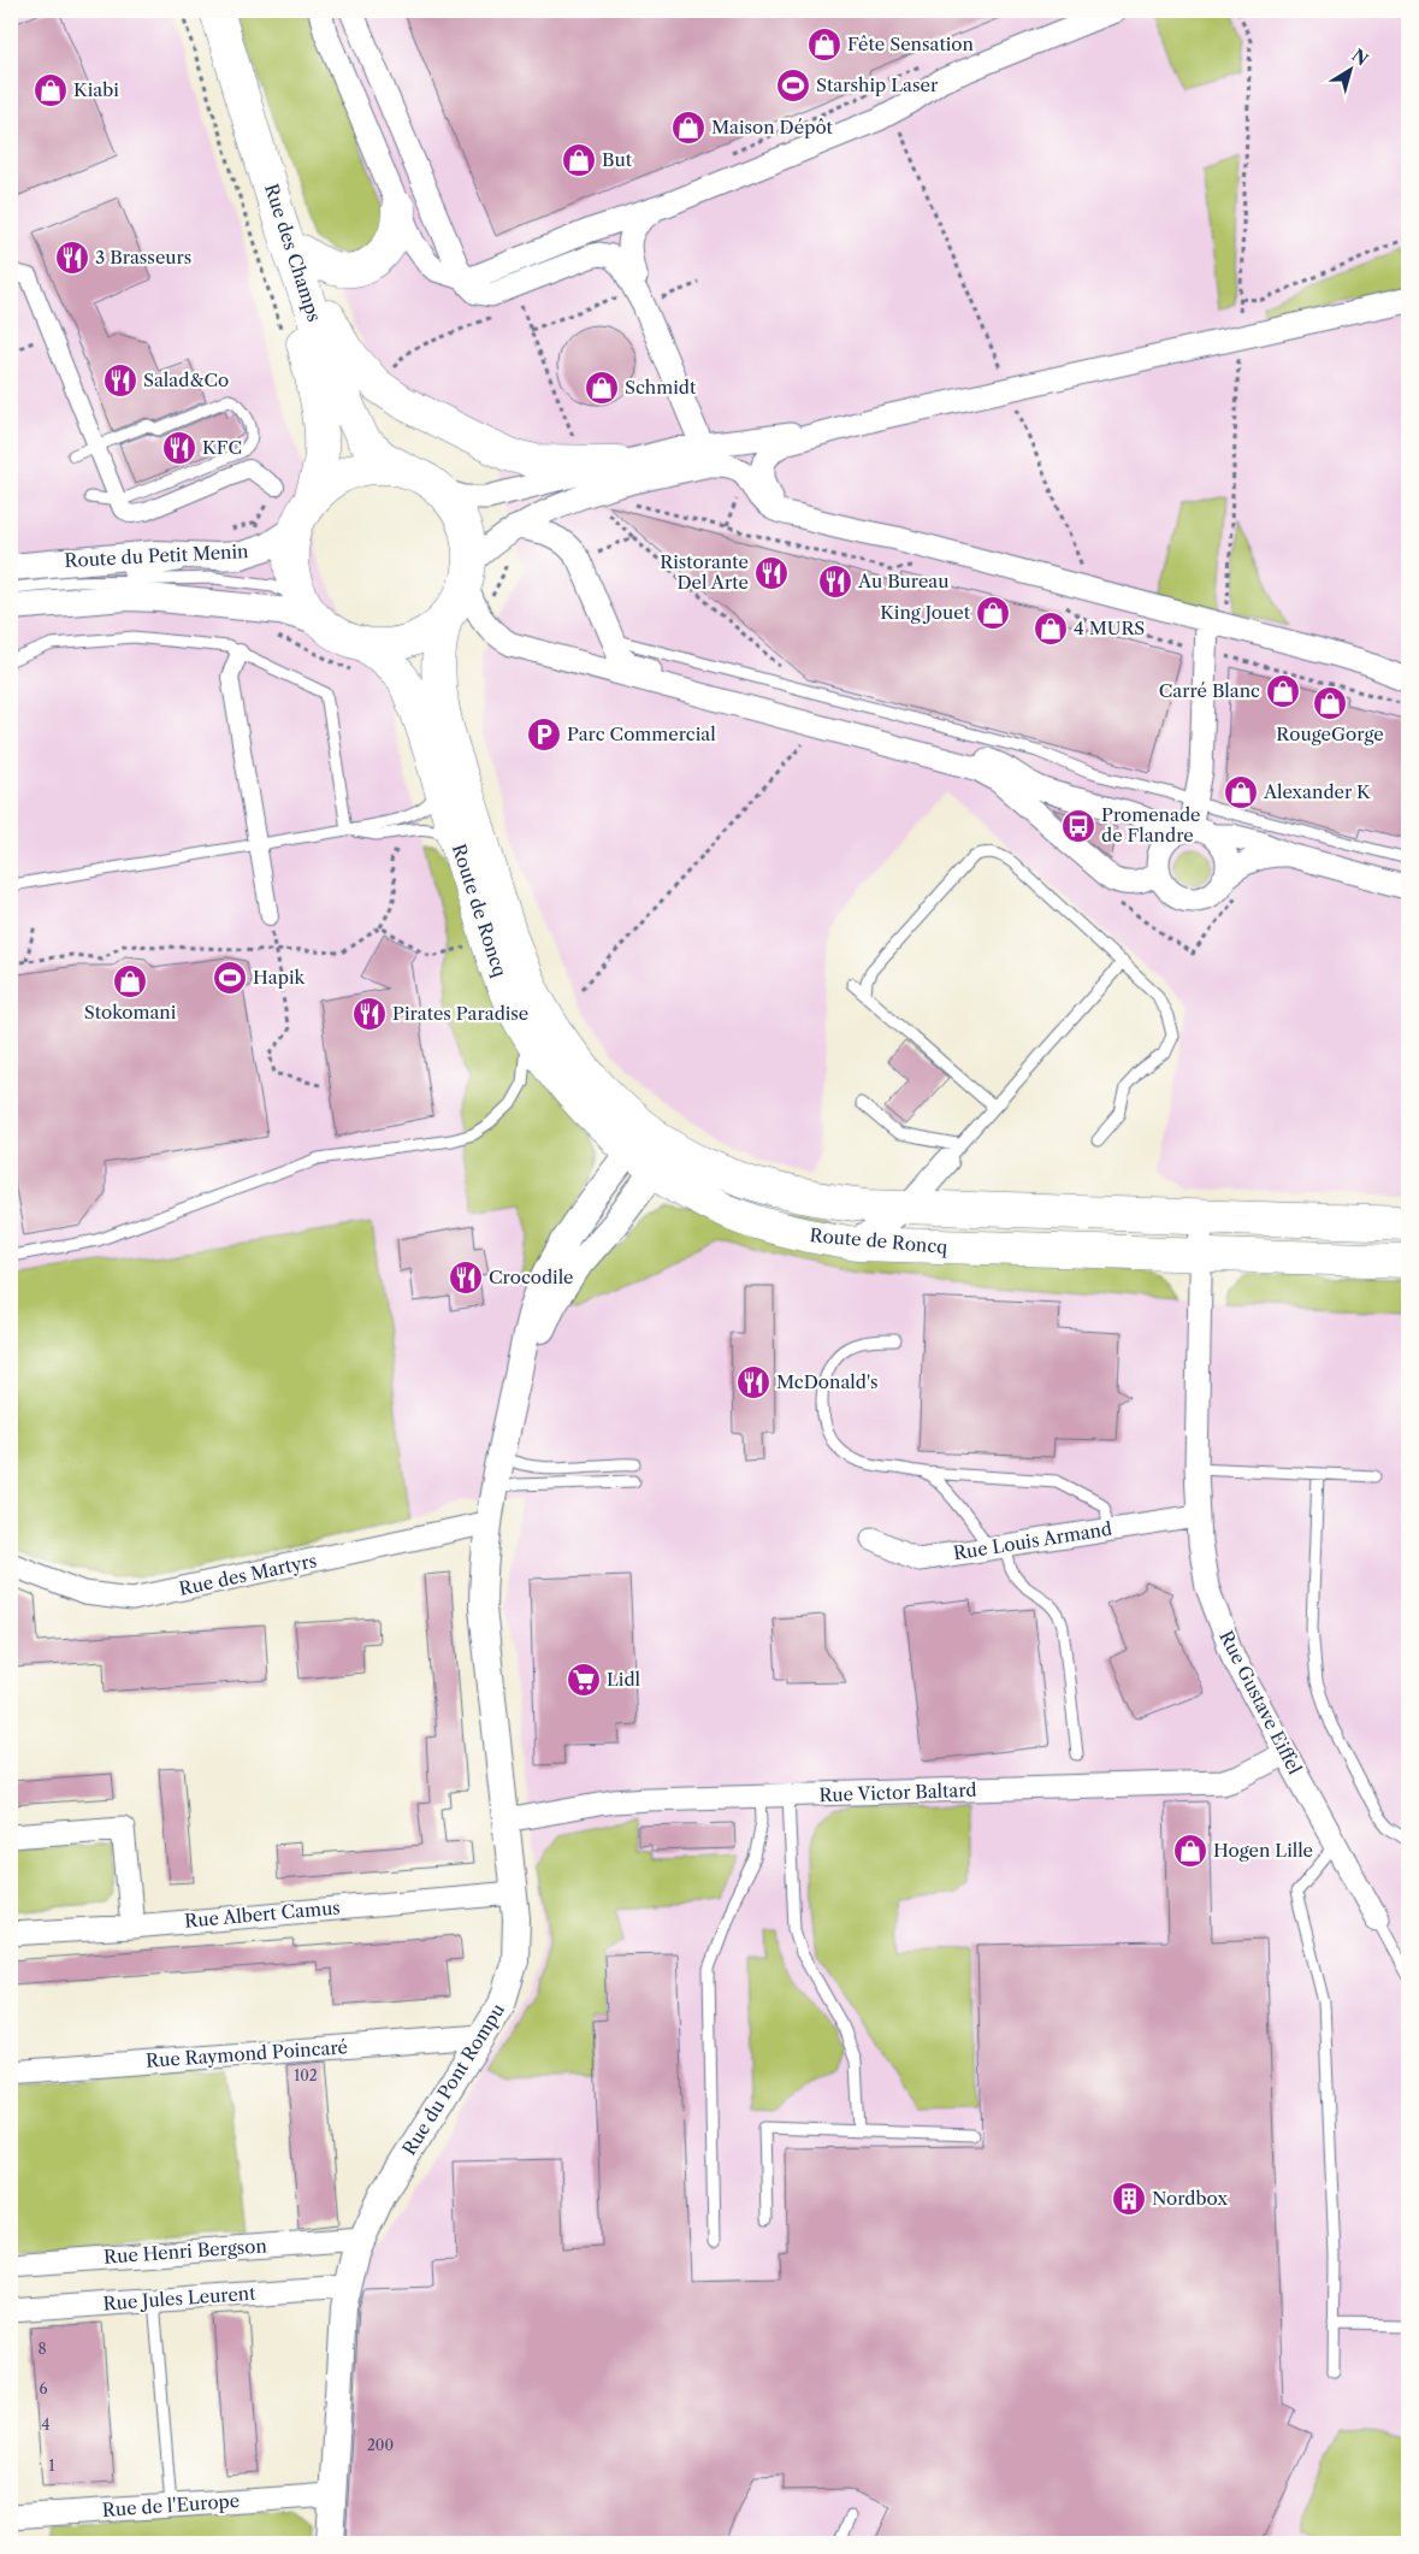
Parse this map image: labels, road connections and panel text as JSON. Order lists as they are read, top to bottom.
{
  "streets": {
    "main road": ["Rue des Champs", "Route de Roncq"],
    "street": [
      "Route du Petit Menin",
      "Rue Louis Armand",
      "Rue des Martyrs",
      "Rue Gustave Eiffel",
      "Rue Victor Baltard",
      "Rue Albert Camus",
      "Rue Raymond Poincaré",
      "Rue du Pont Rompu",
      "Rue Henri Bergson",
      "Rue Jules Leurent",
      "Rue de l'Europe"
    ]
  },
  "crossings": [
    ["Rue des Champs", "Route du Petit Menin"],
    ["Rue des Champs", "Route de Roncq"],
    ["Route du Petit Menin", "Route de Roncq"],
    ["Route de Roncq", "Rue Gustave Eiffel"],
    ["Route de Roncq", "Rue du Pont Rompu"],
    ["Rue Louis Armand", "Rue Gustave Eiffel"],
    ["Rue des Martyrs", "Rue du Pont Rompu"],
    ["Rue Gustave Eiffel", "Rue Victor Baltard"],
    ["Rue Victor Baltard", "Rue du Pont Rompu"],
    ["Rue Albert Camus", "Rue du Pont Rompu"],
    ["Rue Raymond Poincaré", "Rue du Pont Rompu"],
    ["Rue du Pont Rompu", "Rue Henri Bergson"],
    ["Rue du Pont Rompu", "Rue Jules Leurent"],
    ["Rue du Pont Rompu", "Rue de l'Europe"]
  ],
  "places": {
    "shop": [
      "Fête Sensation",
      "Kiabi",
      "Maison Dépôt",
      "But",
      "Schmidt",
      "King Jouet",
      "4 MURS",
      "Carré Blanc",
      "RougeGorge",
      "Alexander K",
      "Stokomani",
      "Hogen Lille"
    ],
    "sports": ["Starship Laser", "Hapik"],
    "restaurant": [
      "3 Brasseurs",
      "Salad&Co",
      "KFC",
      "Ristorante Del Arte",
      "Au Bureau",
      "Pirates Paradise",
      "Crocodile",
      "McDonald's"
    ],
    "parking": ["Parc Commercial"],
    "bus stop": ["Promenade de Flandre"],
    "supermarket": ["Lidl"],
    "building": ["Nordbox"]
  },
  "house_numbers": [
    "102",
    "8",
    "6",
    "4",
    "200",
    "1"
  ],
  "north": "top right"
}
